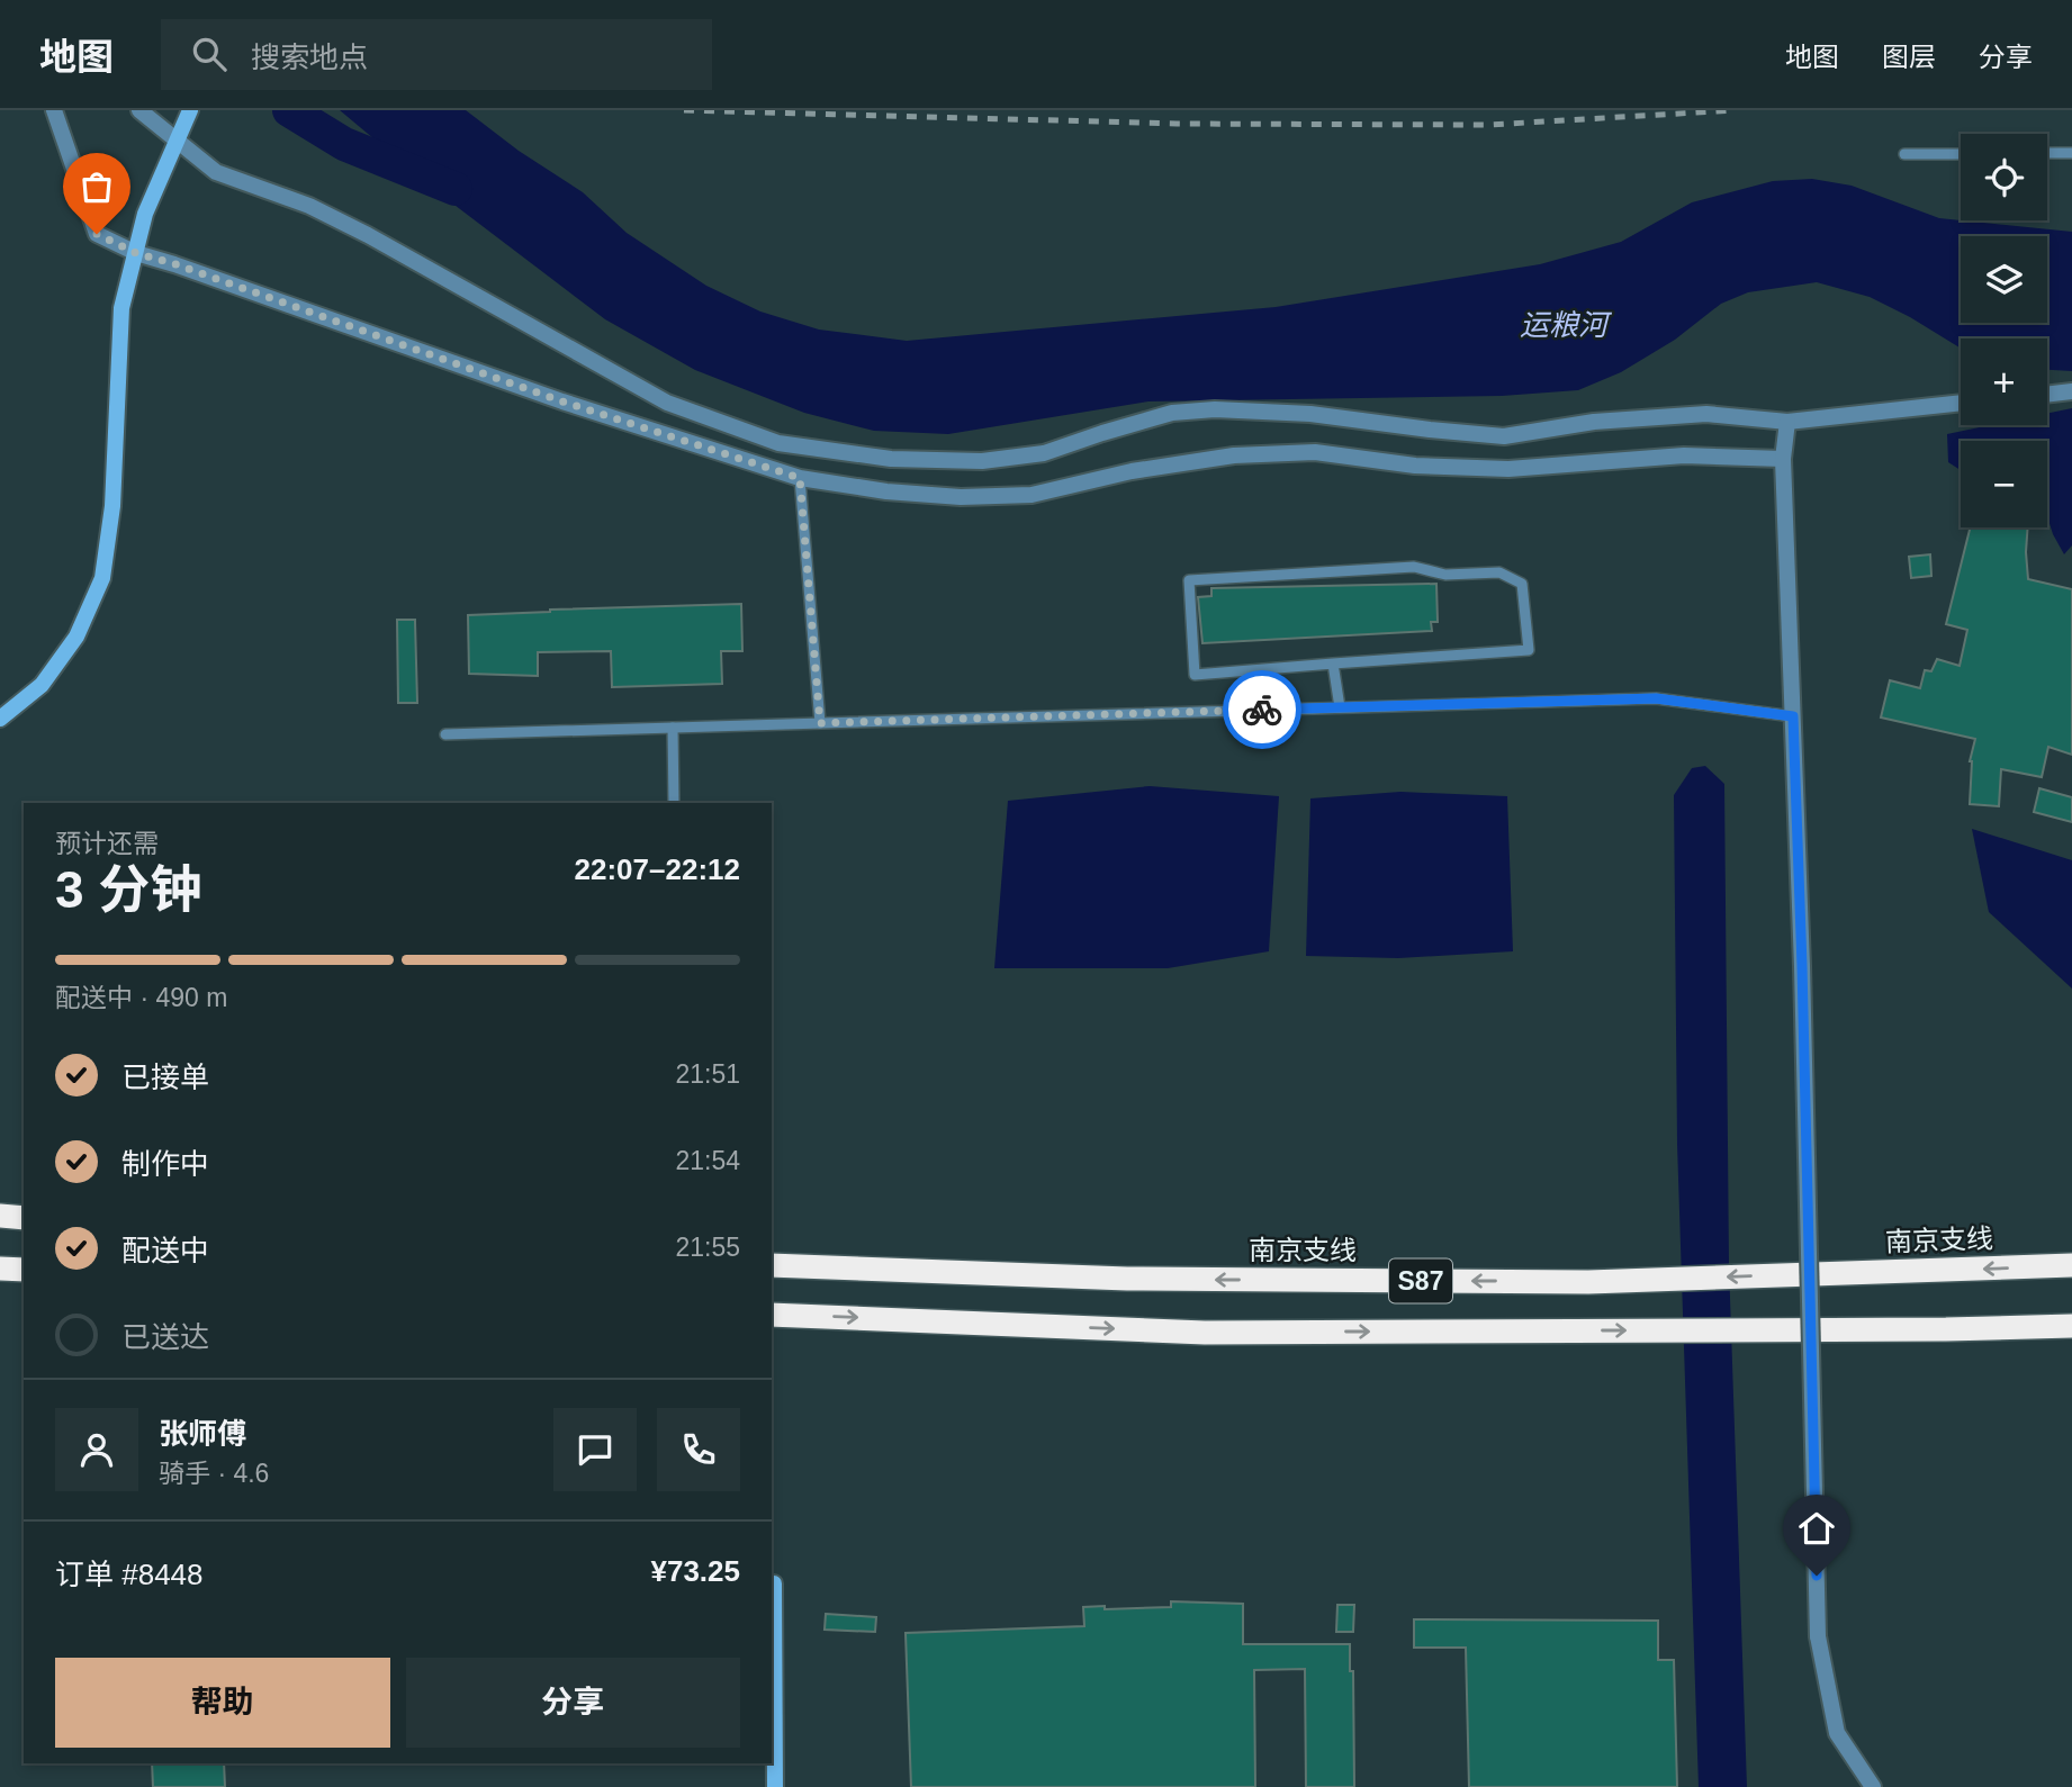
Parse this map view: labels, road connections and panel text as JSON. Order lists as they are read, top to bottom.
{
  "streets": {
    "highway": ["南京支线", "S87"]
  },
  "water": ["运粮河"],
  "page": {
    "header": "地图",
    "search": "搜索地点",
    "nav": ["地图", "图层", "分享"],
    "map_buttons": ["+", "−"],
    "heading": ["3 分钟", "预计还需", "22:07–22:12"],
    "panel": [
      "张师傅",
      "骑手 · 4.6",
      "订单 #8448",
      "¥73.25"
    ],
    "bar": "配送中 · 490 m",
    "list": [
      ["已接单", "21:51"],
      ["制作中", "21:54"],
      ["配送中", "21:55"],
      "已送达"
    ],
    "buttons": ["帮助", "分享"]
  }
}
